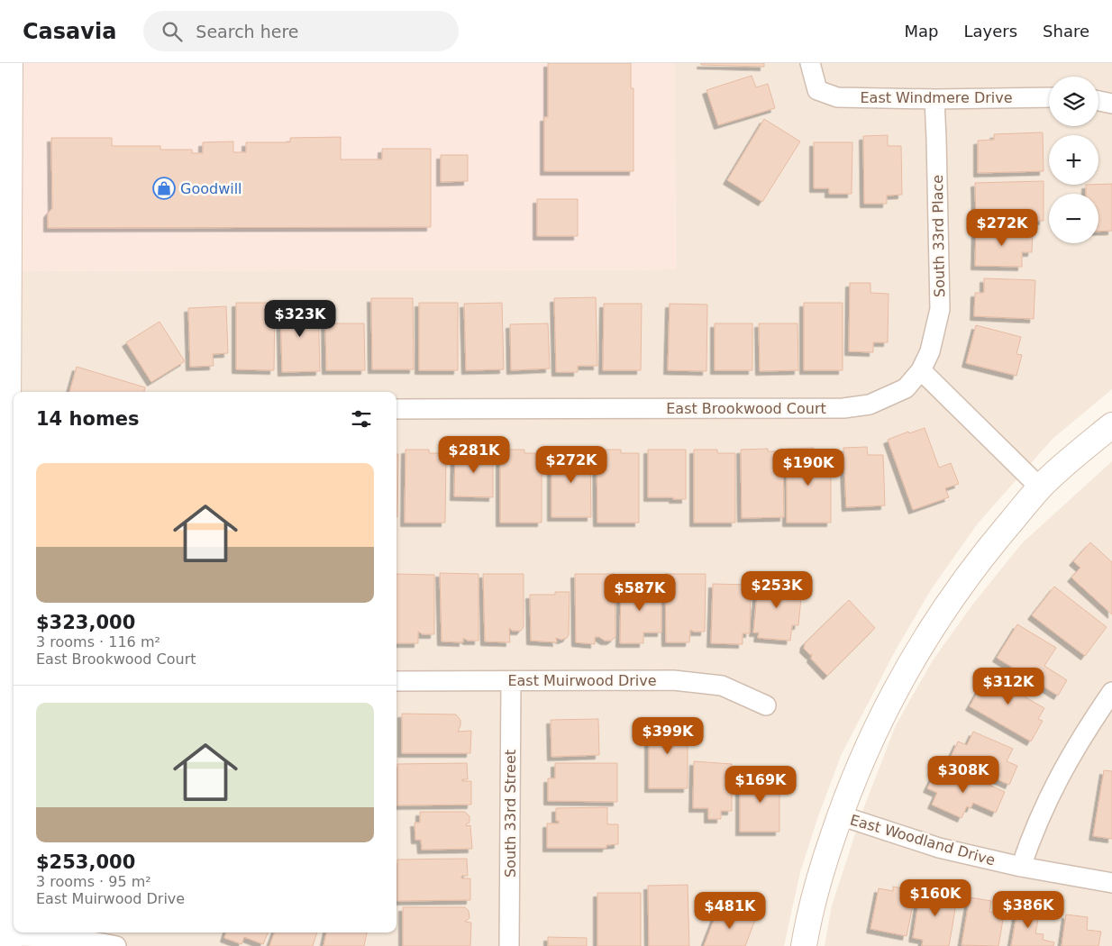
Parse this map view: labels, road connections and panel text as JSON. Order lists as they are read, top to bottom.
{
  "streets": {
    "street": [
      "East Windmere Drive",
      "South 33rd Place",
      "East Brookwood Court",
      "East Muirwood Drive",
      "South 33rd Street",
      "East Woodland Drive"
    ]
  },
  "crossings": [
    ["East Windmere Drive", "South 33rd Place"],
    ["South 33rd Place", "East Brookwood Court"],
    ["East Muirwood Drive", "South 33rd Street"]
  ],
  "places": {
    "shop": ["Goodwill"]
  },
  "page": {
    "header": "Casavia",
    "search": "Search here",
    "nav": ["Map", "Layers", "Share"],
    "map_buttons": ["+", "−"],
    "price": [
      "$272K",
      "$323K",
      "$281K",
      "$272K",
      "$190K",
      "$253K",
      "$587K",
      "$312K",
      "$399K",
      "$308K",
      "$169K",
      "$160K",
      "$386K",
      "$481K"
    ],
    "heading": "14 homes",
    "list": [
      {
        "name": "$323,000",
        "note": "3 rooms · 116 m² · East Brookwood Court"
      },
      {
        "name": "$253,000",
        "note": "3 rooms · 95 m² · East Muirwood Drive"
      }
    ]
  }
}
